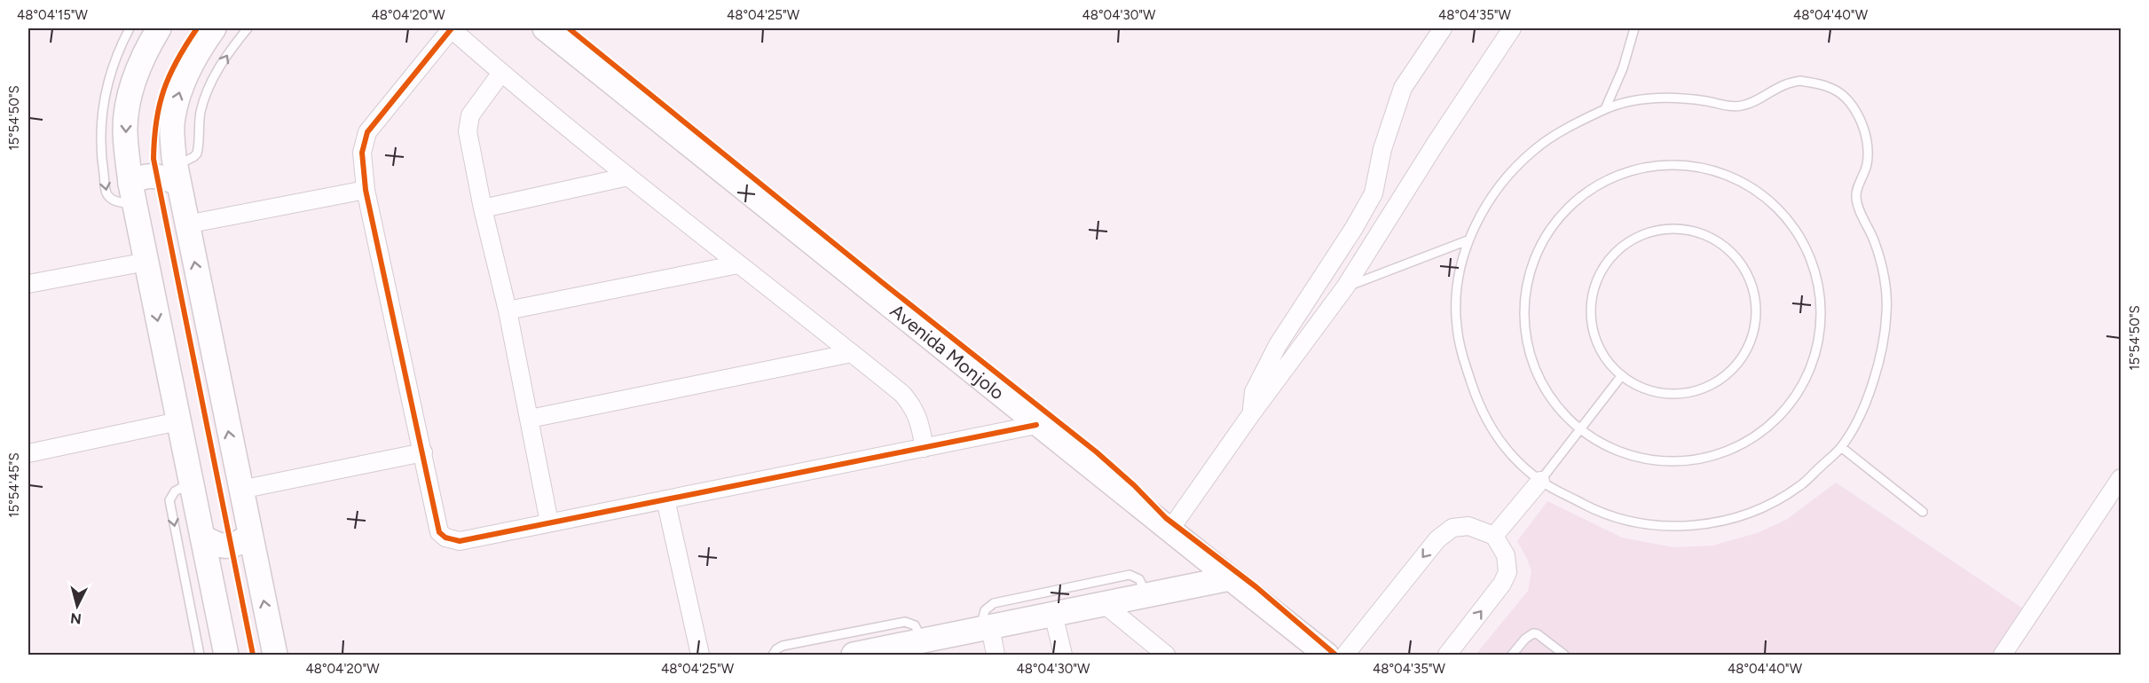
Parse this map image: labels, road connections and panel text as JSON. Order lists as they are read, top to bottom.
{
  "streets": {
    "street": ["Avenida Monjolo"]
  },
  "north": "bottom",
  "coordinates": [
    "48°04'15\"W",
    "48°04'20\"W",
    "48°04'25\"W",
    "48°04'30\"W",
    "48°04'35\"W",
    "48°04'40\"W",
    "15°54'50\"S",
    "15°54'45\"S"
  ]
}
